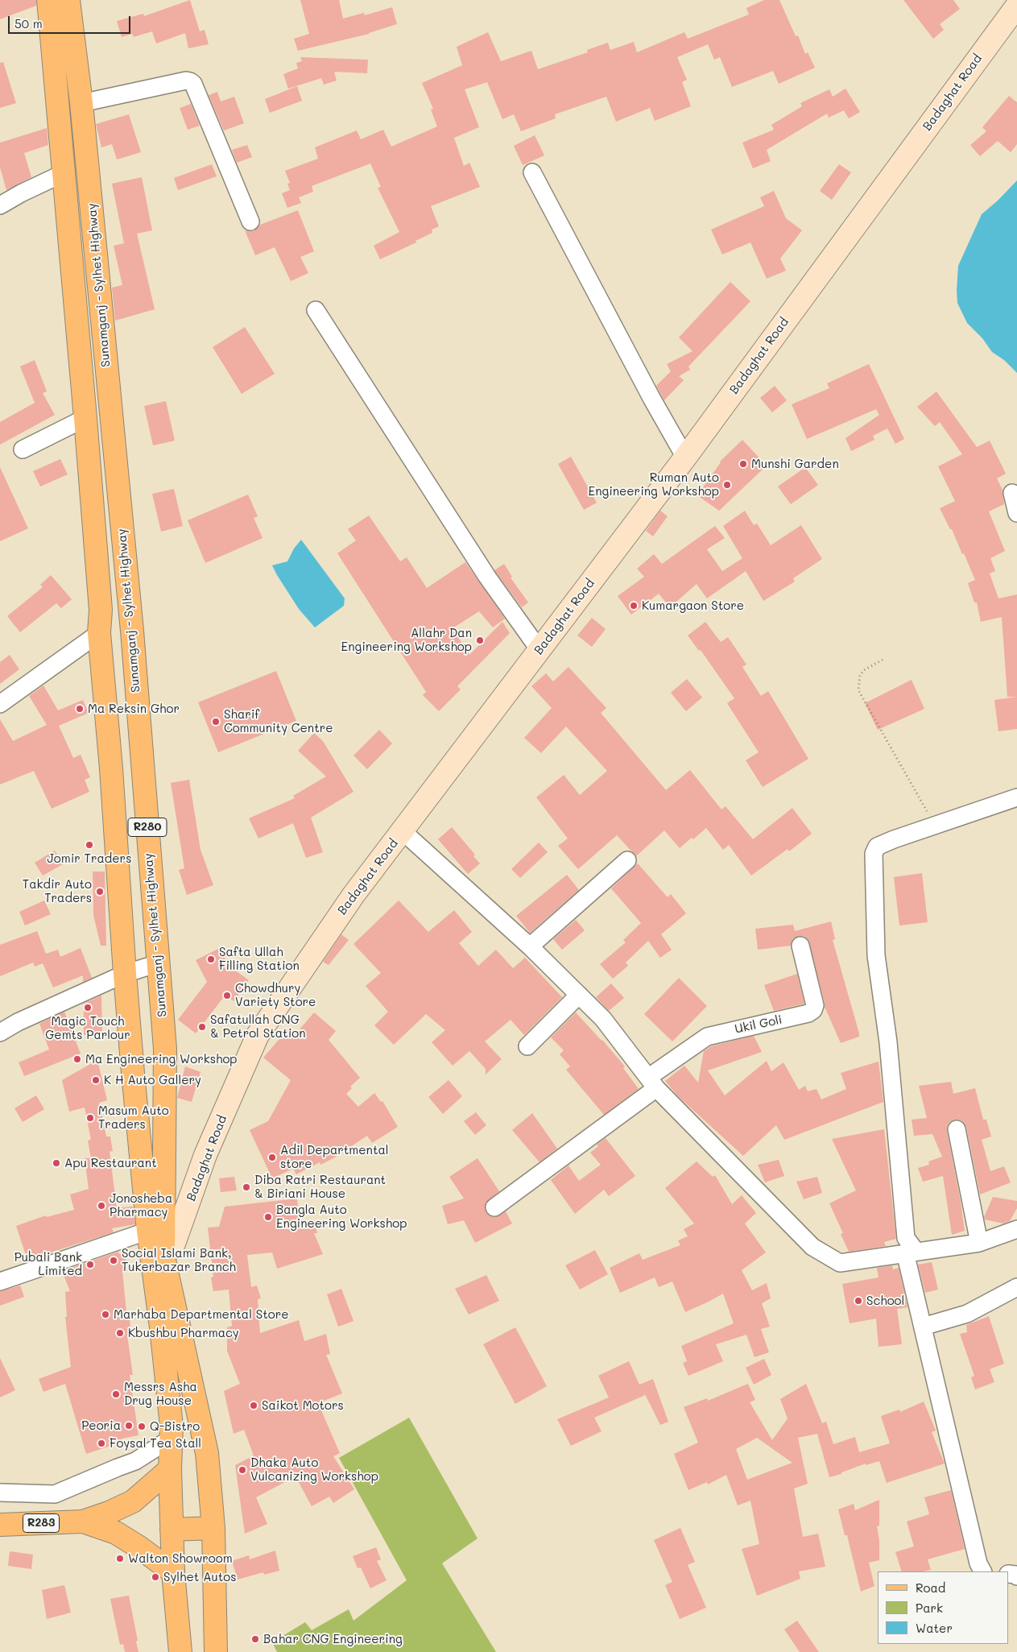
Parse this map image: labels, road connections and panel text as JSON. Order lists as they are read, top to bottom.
{
  "streets": {
    "main road": [
      "Badaghat Road",
      "Sunamganj - Sylhet Highway",
      "R280",
      "R283"
    ],
    "street": ["Ukil Goli"]
  },
  "crossings": [
    ["Badaghat Road", "Sunamganj - Sylhet Highway"]
  ],
  "places": [
    "Munshi Garden",
    "Ruman Auto Engineering Workshop",
    "Kumargaon Store",
    "Allahr Dan Engineering Workshop",
    "Ma Reksin Ghor",
    "Sharif Community Centre",
    "Jomir Traders",
    "Takdir Auto Traders",
    "Safta Ullah Filling Station",
    "Chowdhury Variety Store",
    "Magic Touch Gemts Parlour",
    "Safatullah CNG & Petrol Station",
    "Ma Engineering Workshop",
    "K H Auto Gallery",
    "Masum Auto Traders",
    "Adil Departmental store",
    "Apu Restaurant",
    "Diba Ratri Restaurant & Biriani House",
    "Jonosheba Pharmacy",
    "Bangla Auto Engineering Workshop",
    "Social Islami Bank, Tukerbazar Branch",
    "Pubali Bank Limited",
    "School",
    "Marhaba Departmental Store",
    "Kbushbu Pharmacy",
    "Messrs Asha Drug House",
    "Saikot Motors",
    "Peoria",
    "Q-Bistro",
    "Foysal Tea Stall",
    "Dhaka Auto Vulcanizing Workshop",
    "Walton Showroom",
    "Sylhet Autos",
    "Bahar CNG Engineering"
  ],
  "legend": ["Road", "Park", "Water"],
  "scale_bar": "50 m"
}
